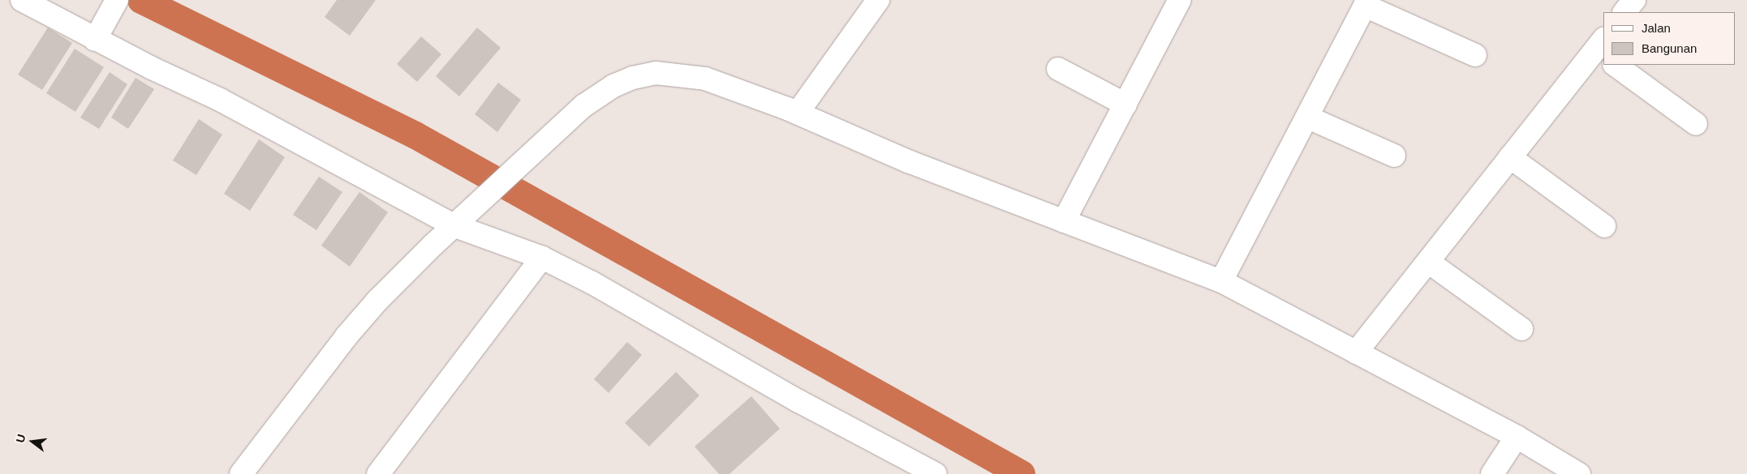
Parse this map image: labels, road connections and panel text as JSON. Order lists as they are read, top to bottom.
{
  "legend": ["Jalan", "Bangunan"],
  "north": "left"
}
